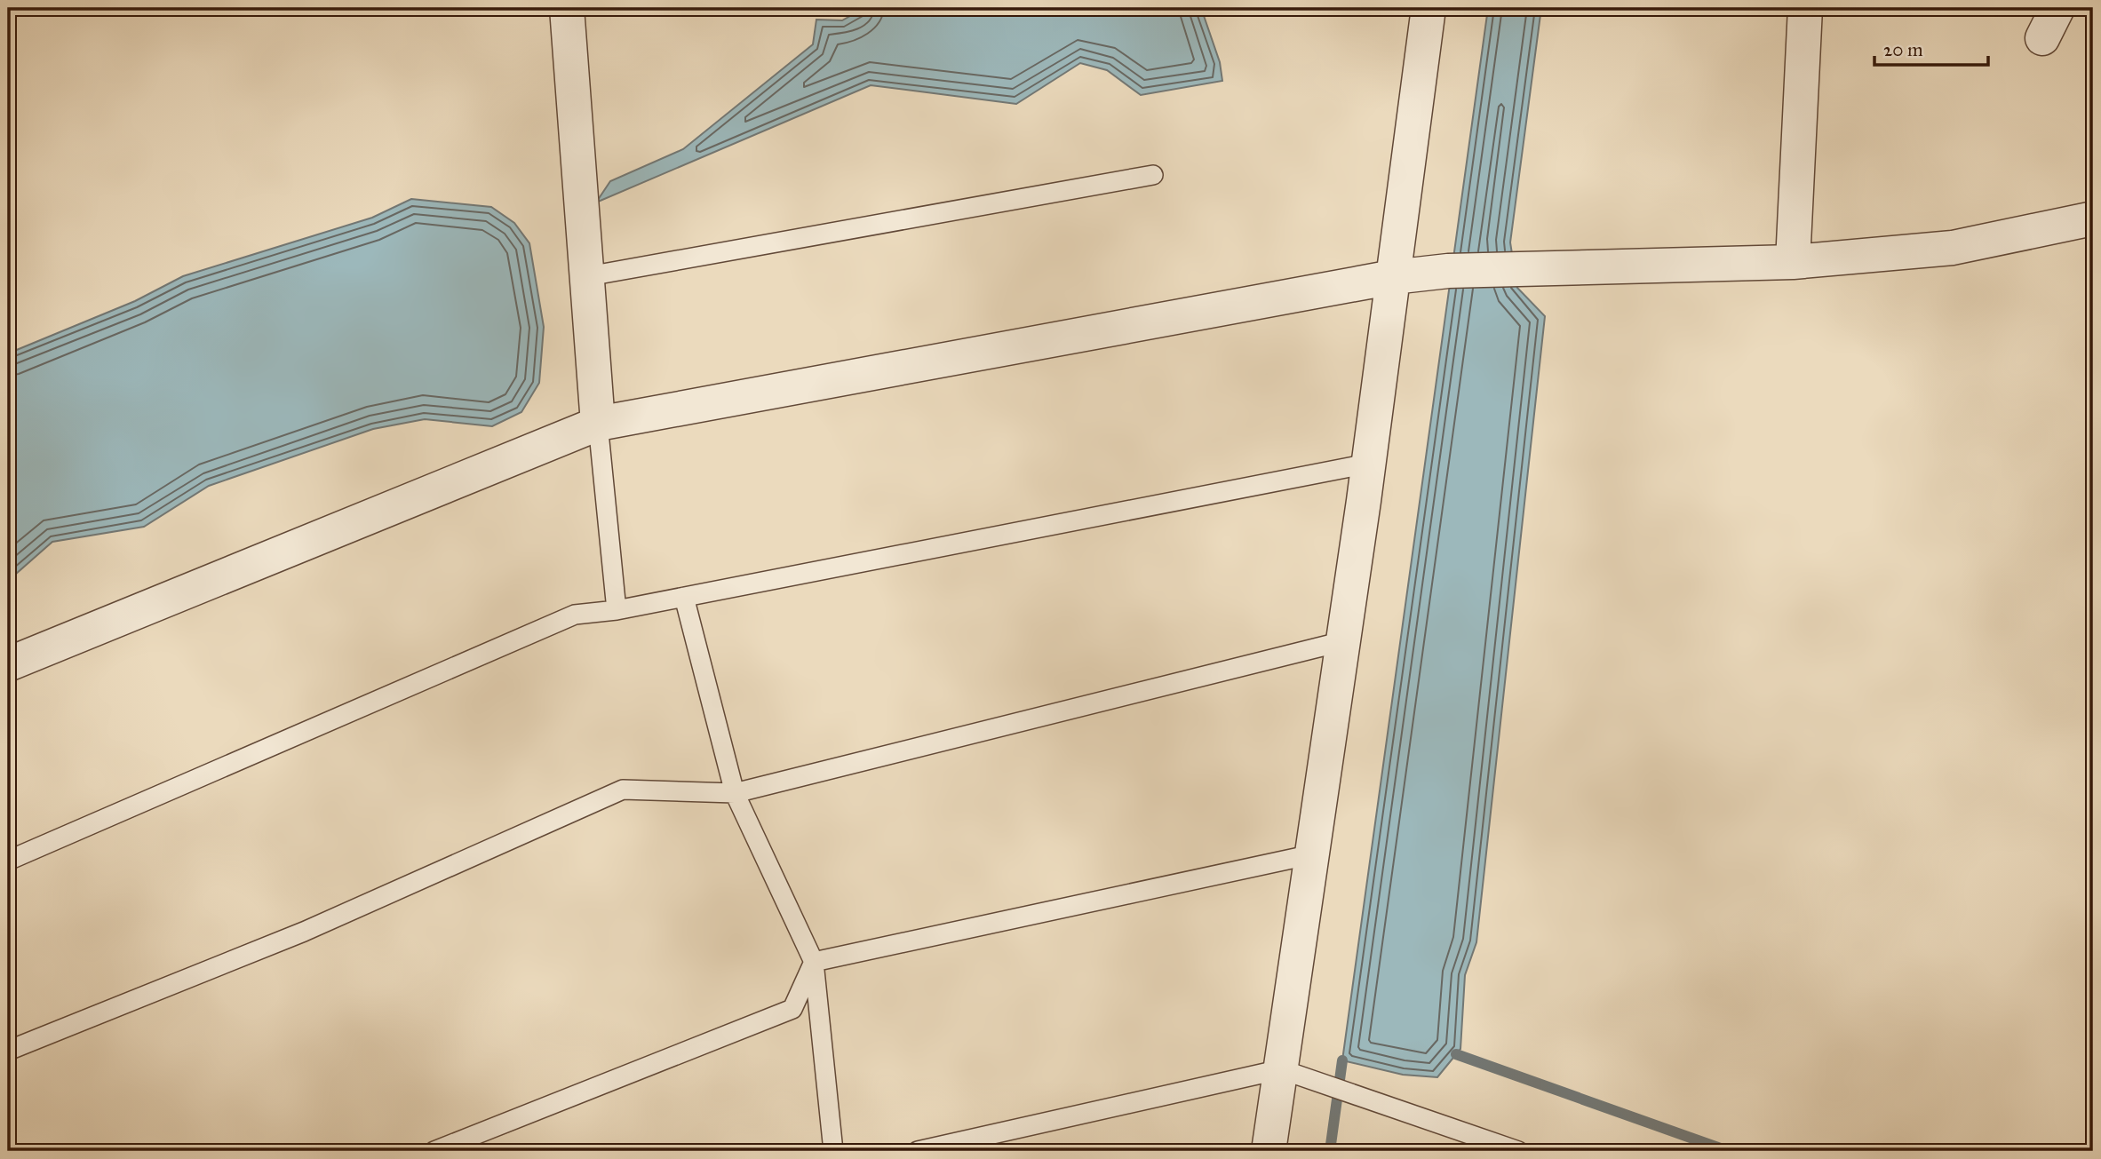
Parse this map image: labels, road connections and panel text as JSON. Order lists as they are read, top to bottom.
{
  "scale_bar": "20 m"
}
